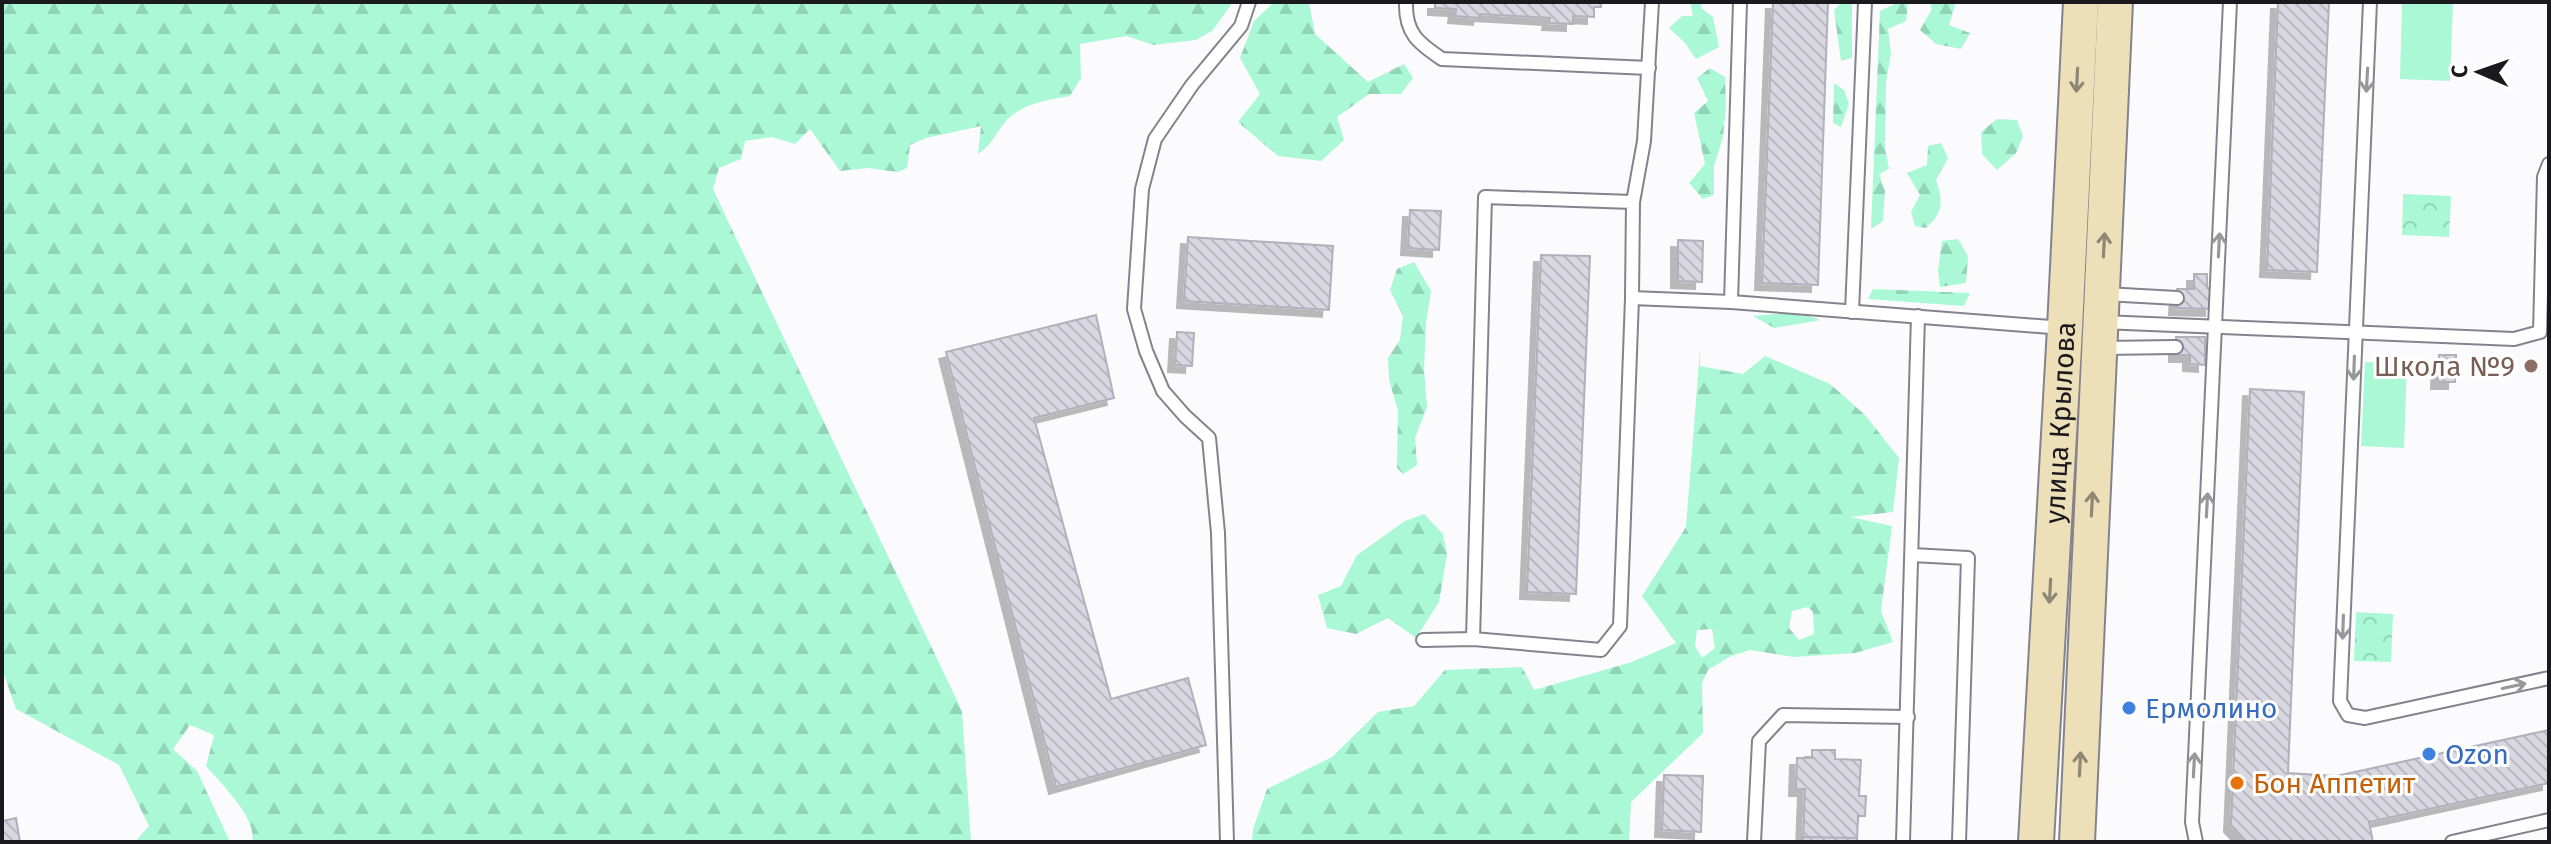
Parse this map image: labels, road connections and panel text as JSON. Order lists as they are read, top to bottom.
{
  "streets": {
    "main road": ["улица Крылова"]
  },
  "places": [
    "Школа №9",
    "Ермолино",
    "Ozon",
    "Бон Аппетит"
  ],
  "north": "left"
}
